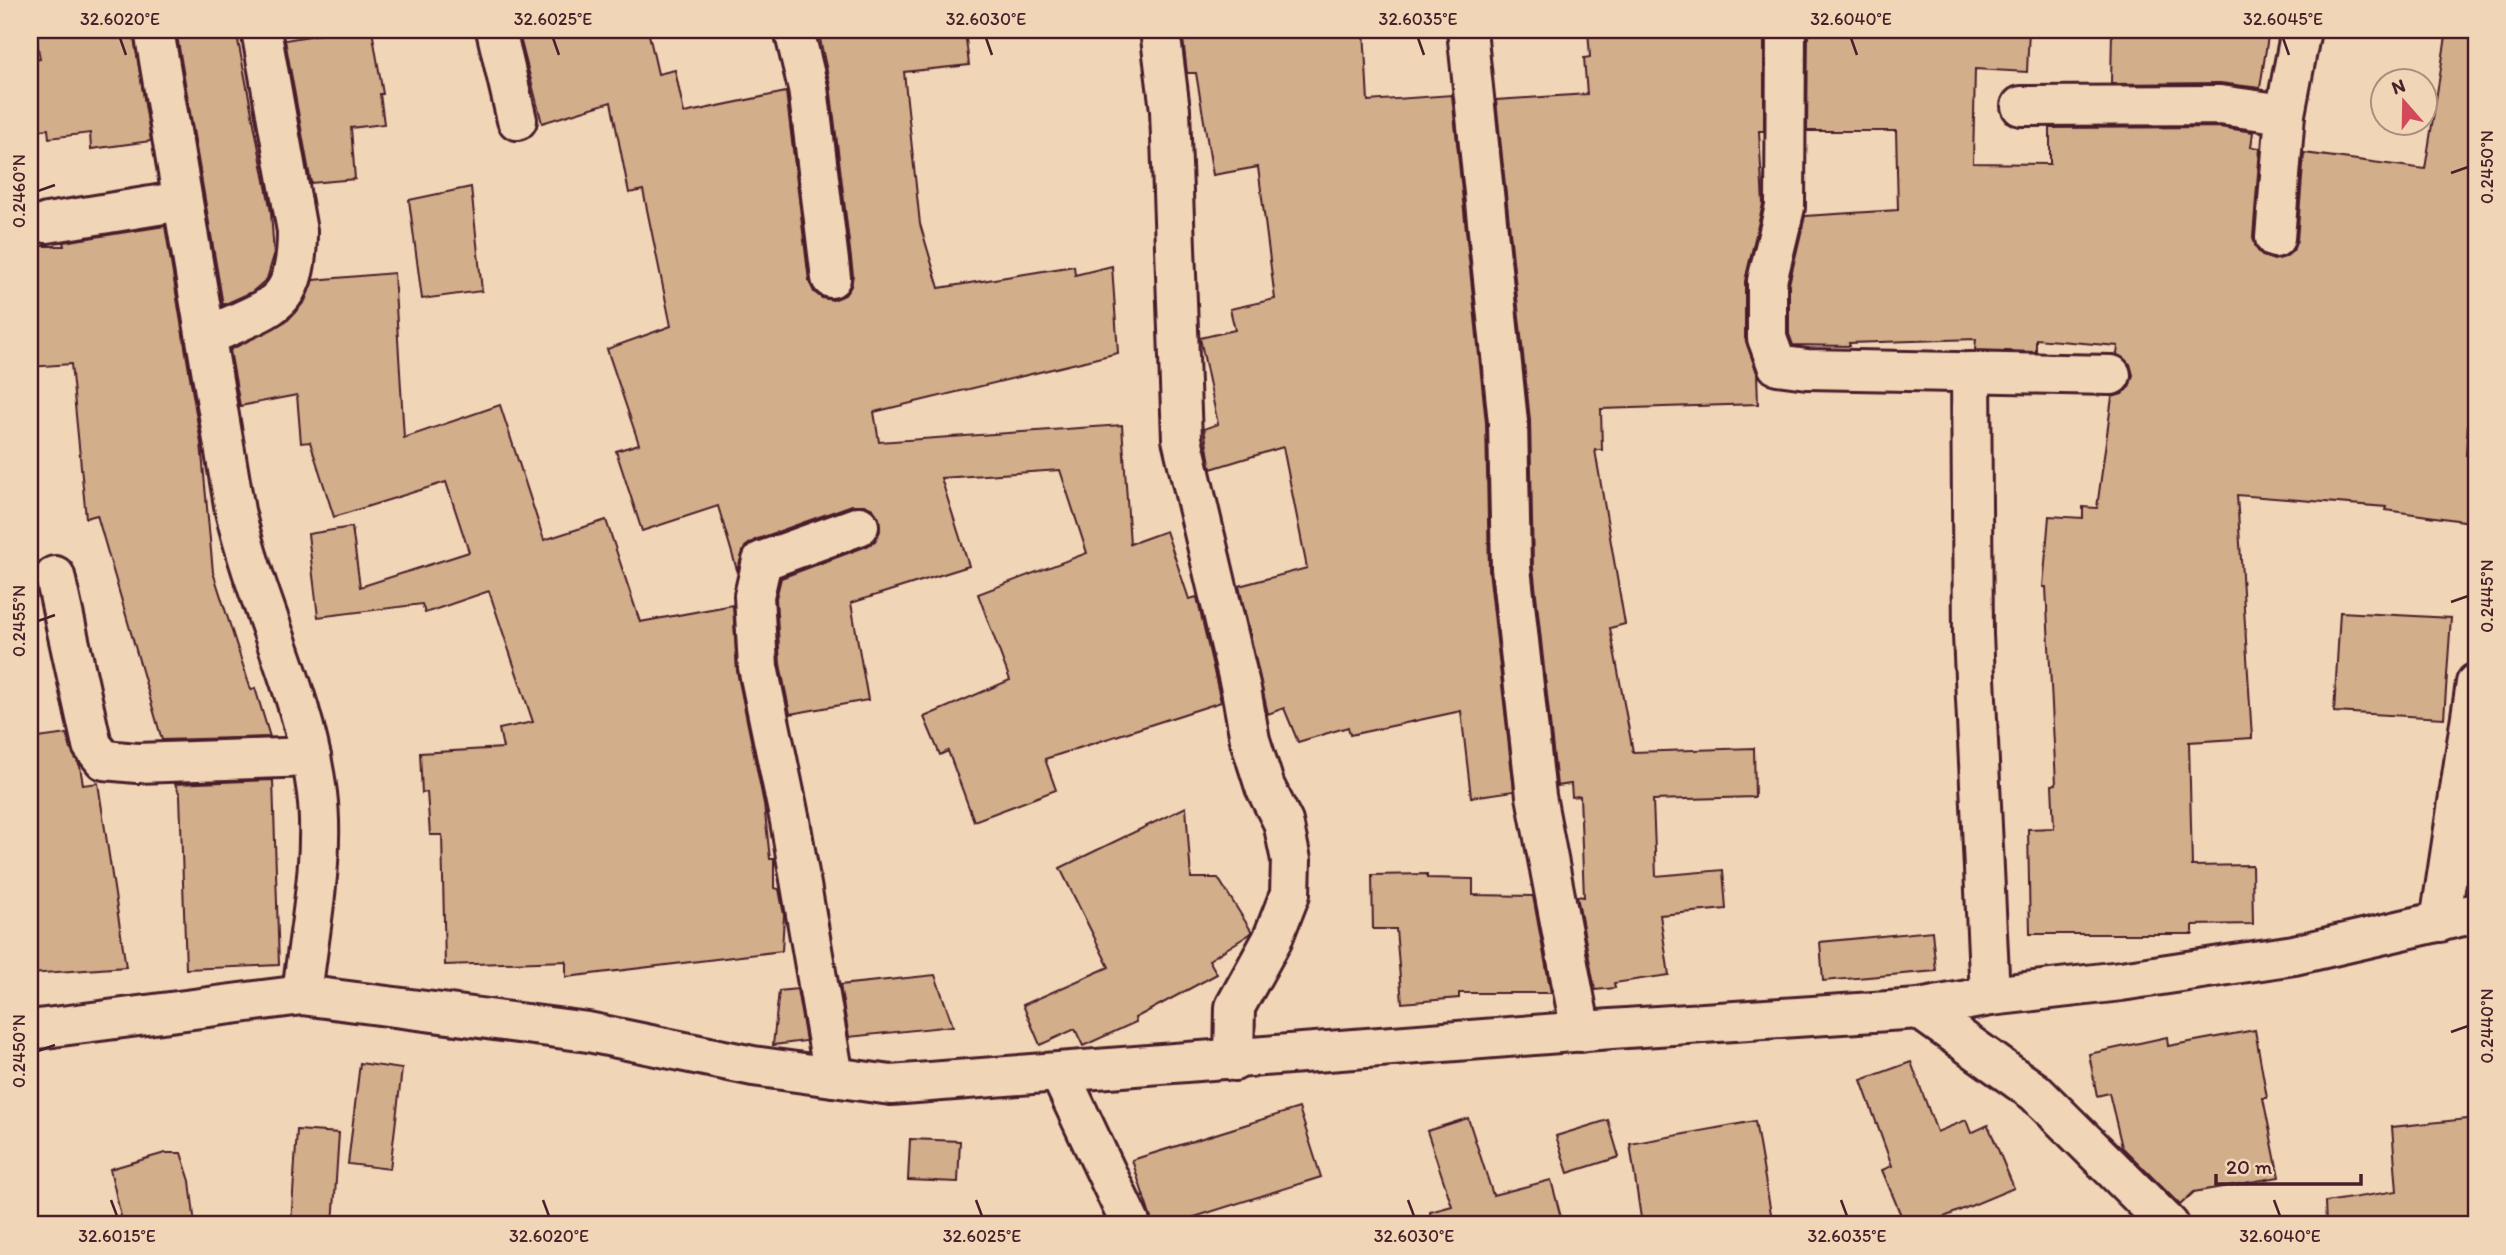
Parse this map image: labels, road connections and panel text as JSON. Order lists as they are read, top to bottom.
{
  "scale_bar": "20 m",
  "north": "top",
  "coordinates": [
    "32.6020°E",
    "32.6025°E",
    "32.6030°E",
    "32.6035°E",
    "32.6040°E",
    "32.6045°E",
    "0.2450°N",
    "0.2460°N",
    "0.2445°N",
    "0.2455°N",
    "0.2440°N",
    "32.6015°E"
  ]
}
